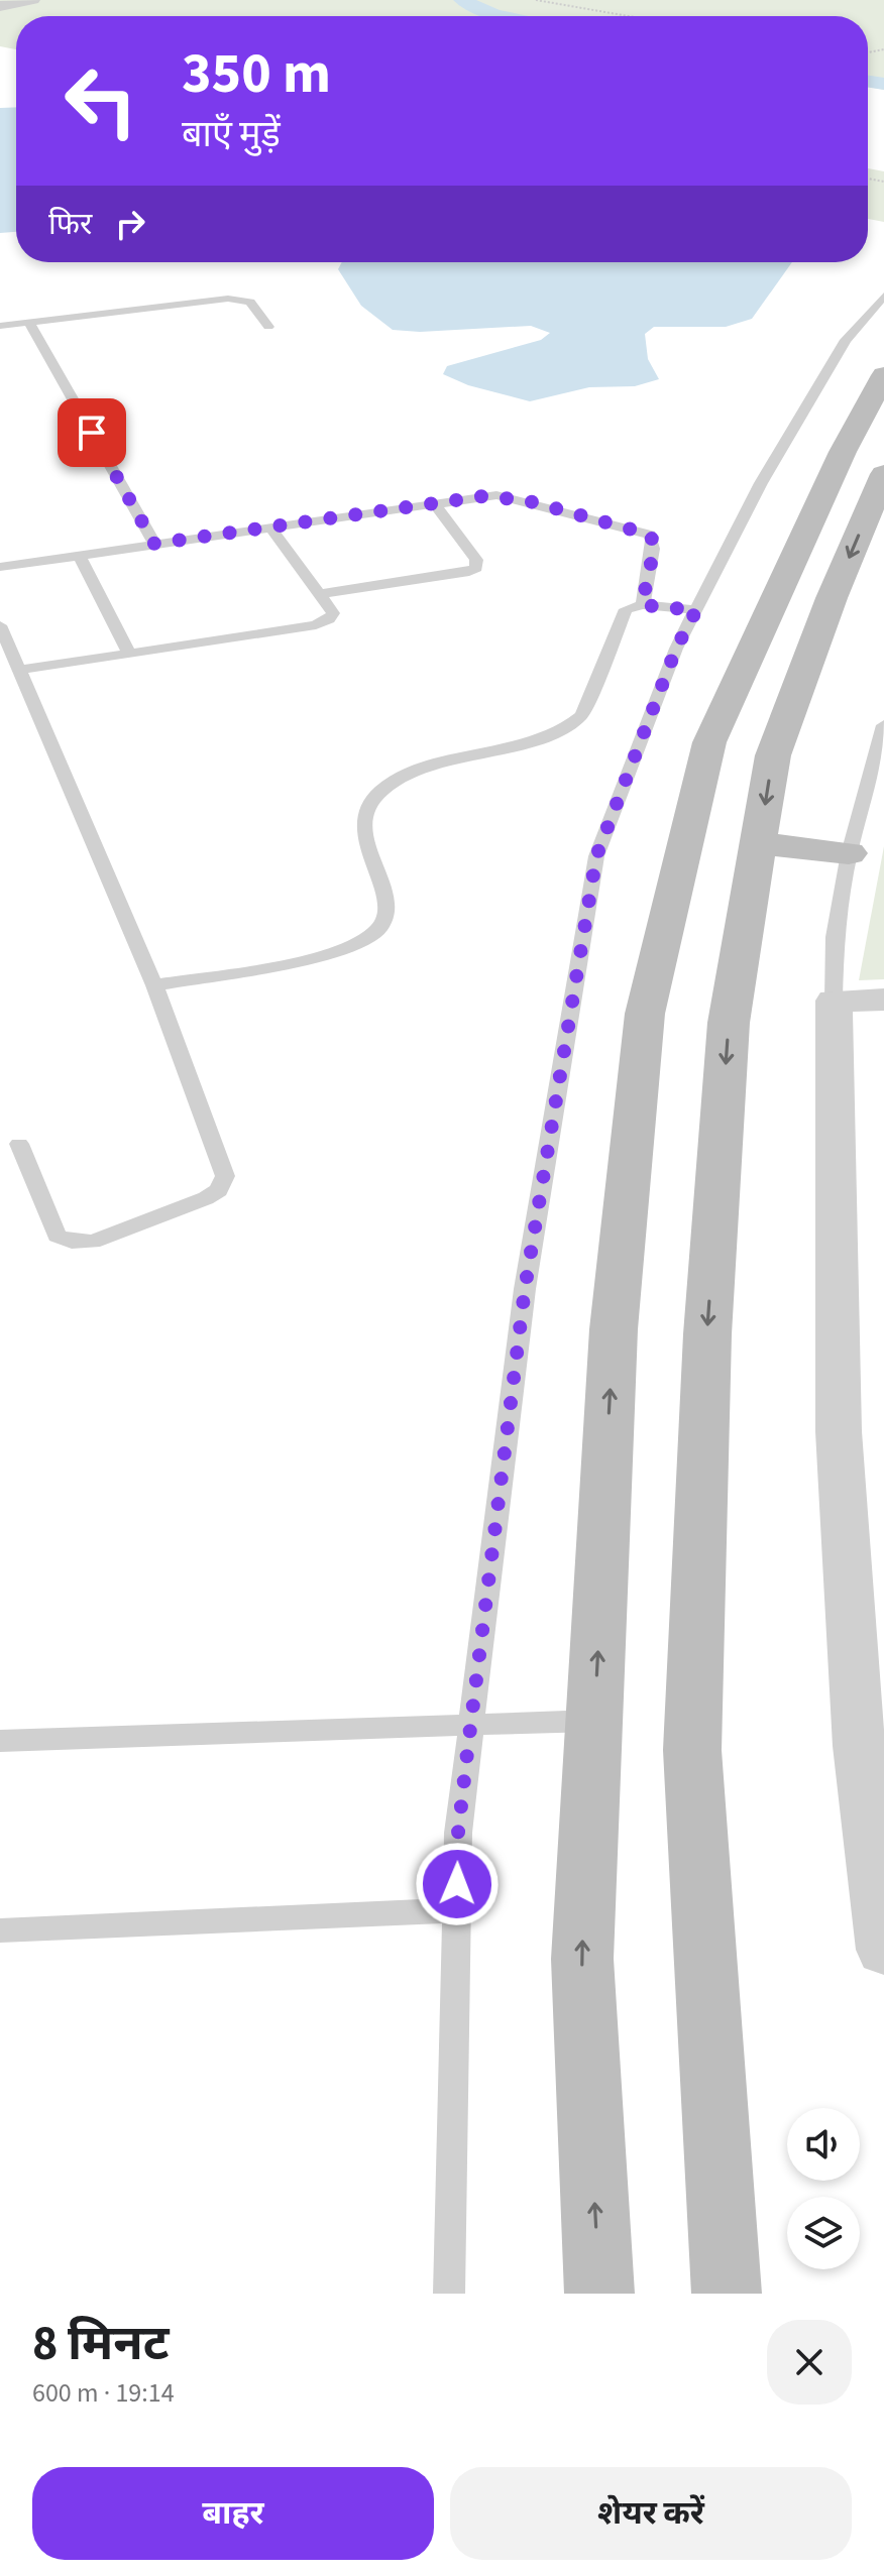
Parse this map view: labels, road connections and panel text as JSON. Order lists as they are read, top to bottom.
{
  "page": {
    "turn": ["350 m", "बाएँ मुड़ें"],
    "then": "फिर",
    "heading": ["8 मिनट", "600 m · 19:14"],
    "buttons": ["बाहर", "शेयर करें"]
  }
}
